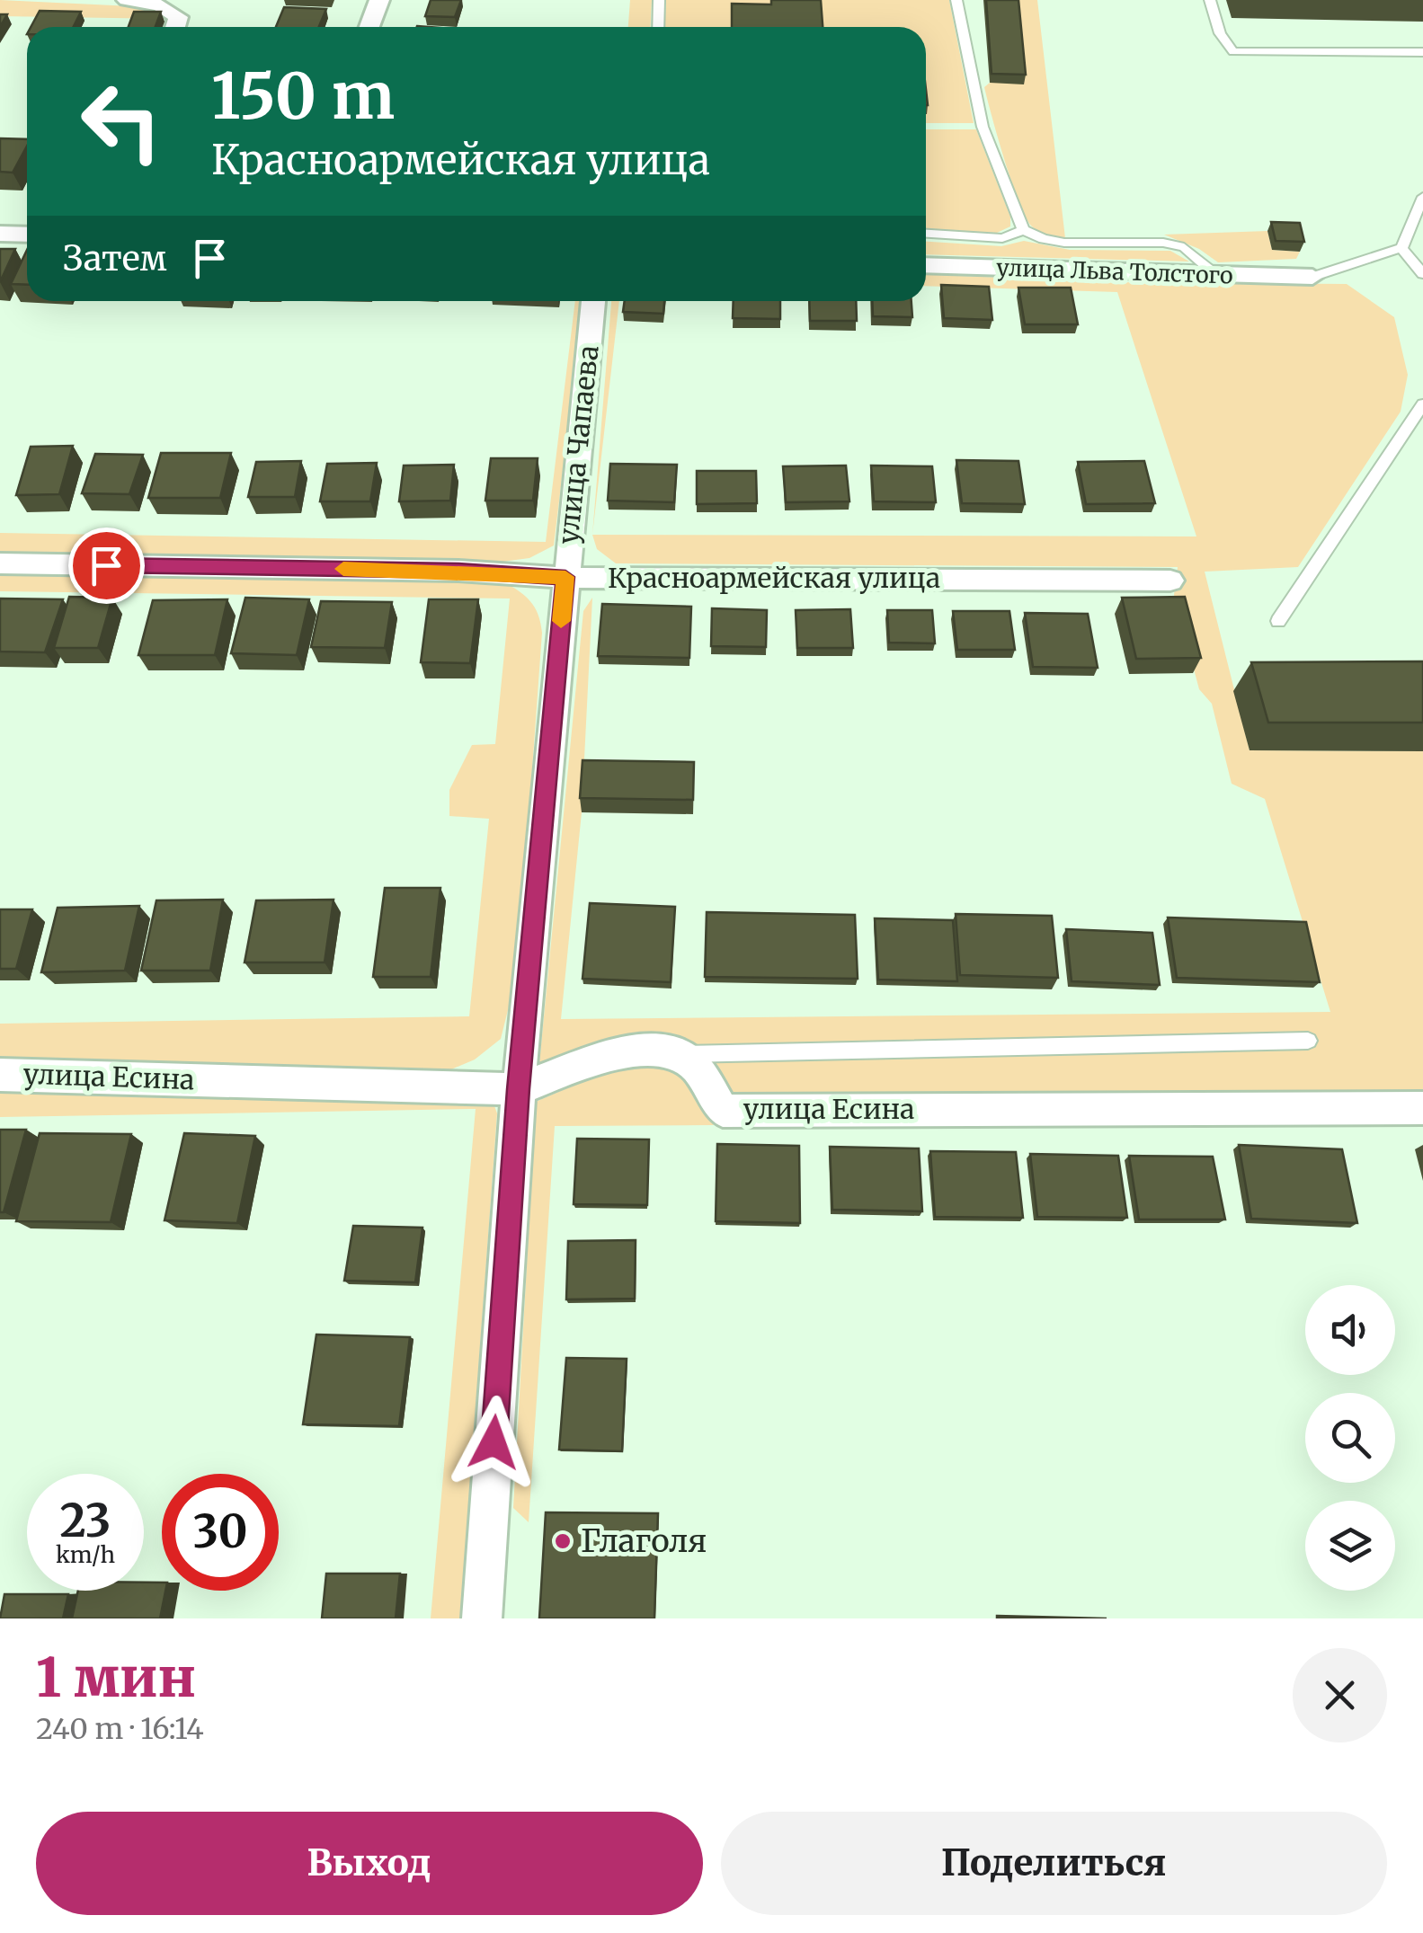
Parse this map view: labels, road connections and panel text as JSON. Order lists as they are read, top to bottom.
{
  "streets": {
    "street": [
      "улица Льва Толстого",
      "улица Чапаева",
      "Красноармейская улица",
      "улица Есина"
    ]
  },
  "crossings": [
    ["улица Чапаева", "Красноармейская улица"],
    ["улица Чапаева", "улица Есина"]
  ],
  "places": ["Глаголя"],
  "page": {
    "turn": ["150 m", "Красноармейская улица"],
    "then": "Затем",
    "speed": "23 km/h",
    "limit": "30",
    "heading": ["1 мин", "240 m · 16:14"],
    "buttons": ["Выход", "Поделиться"]
  }
}
